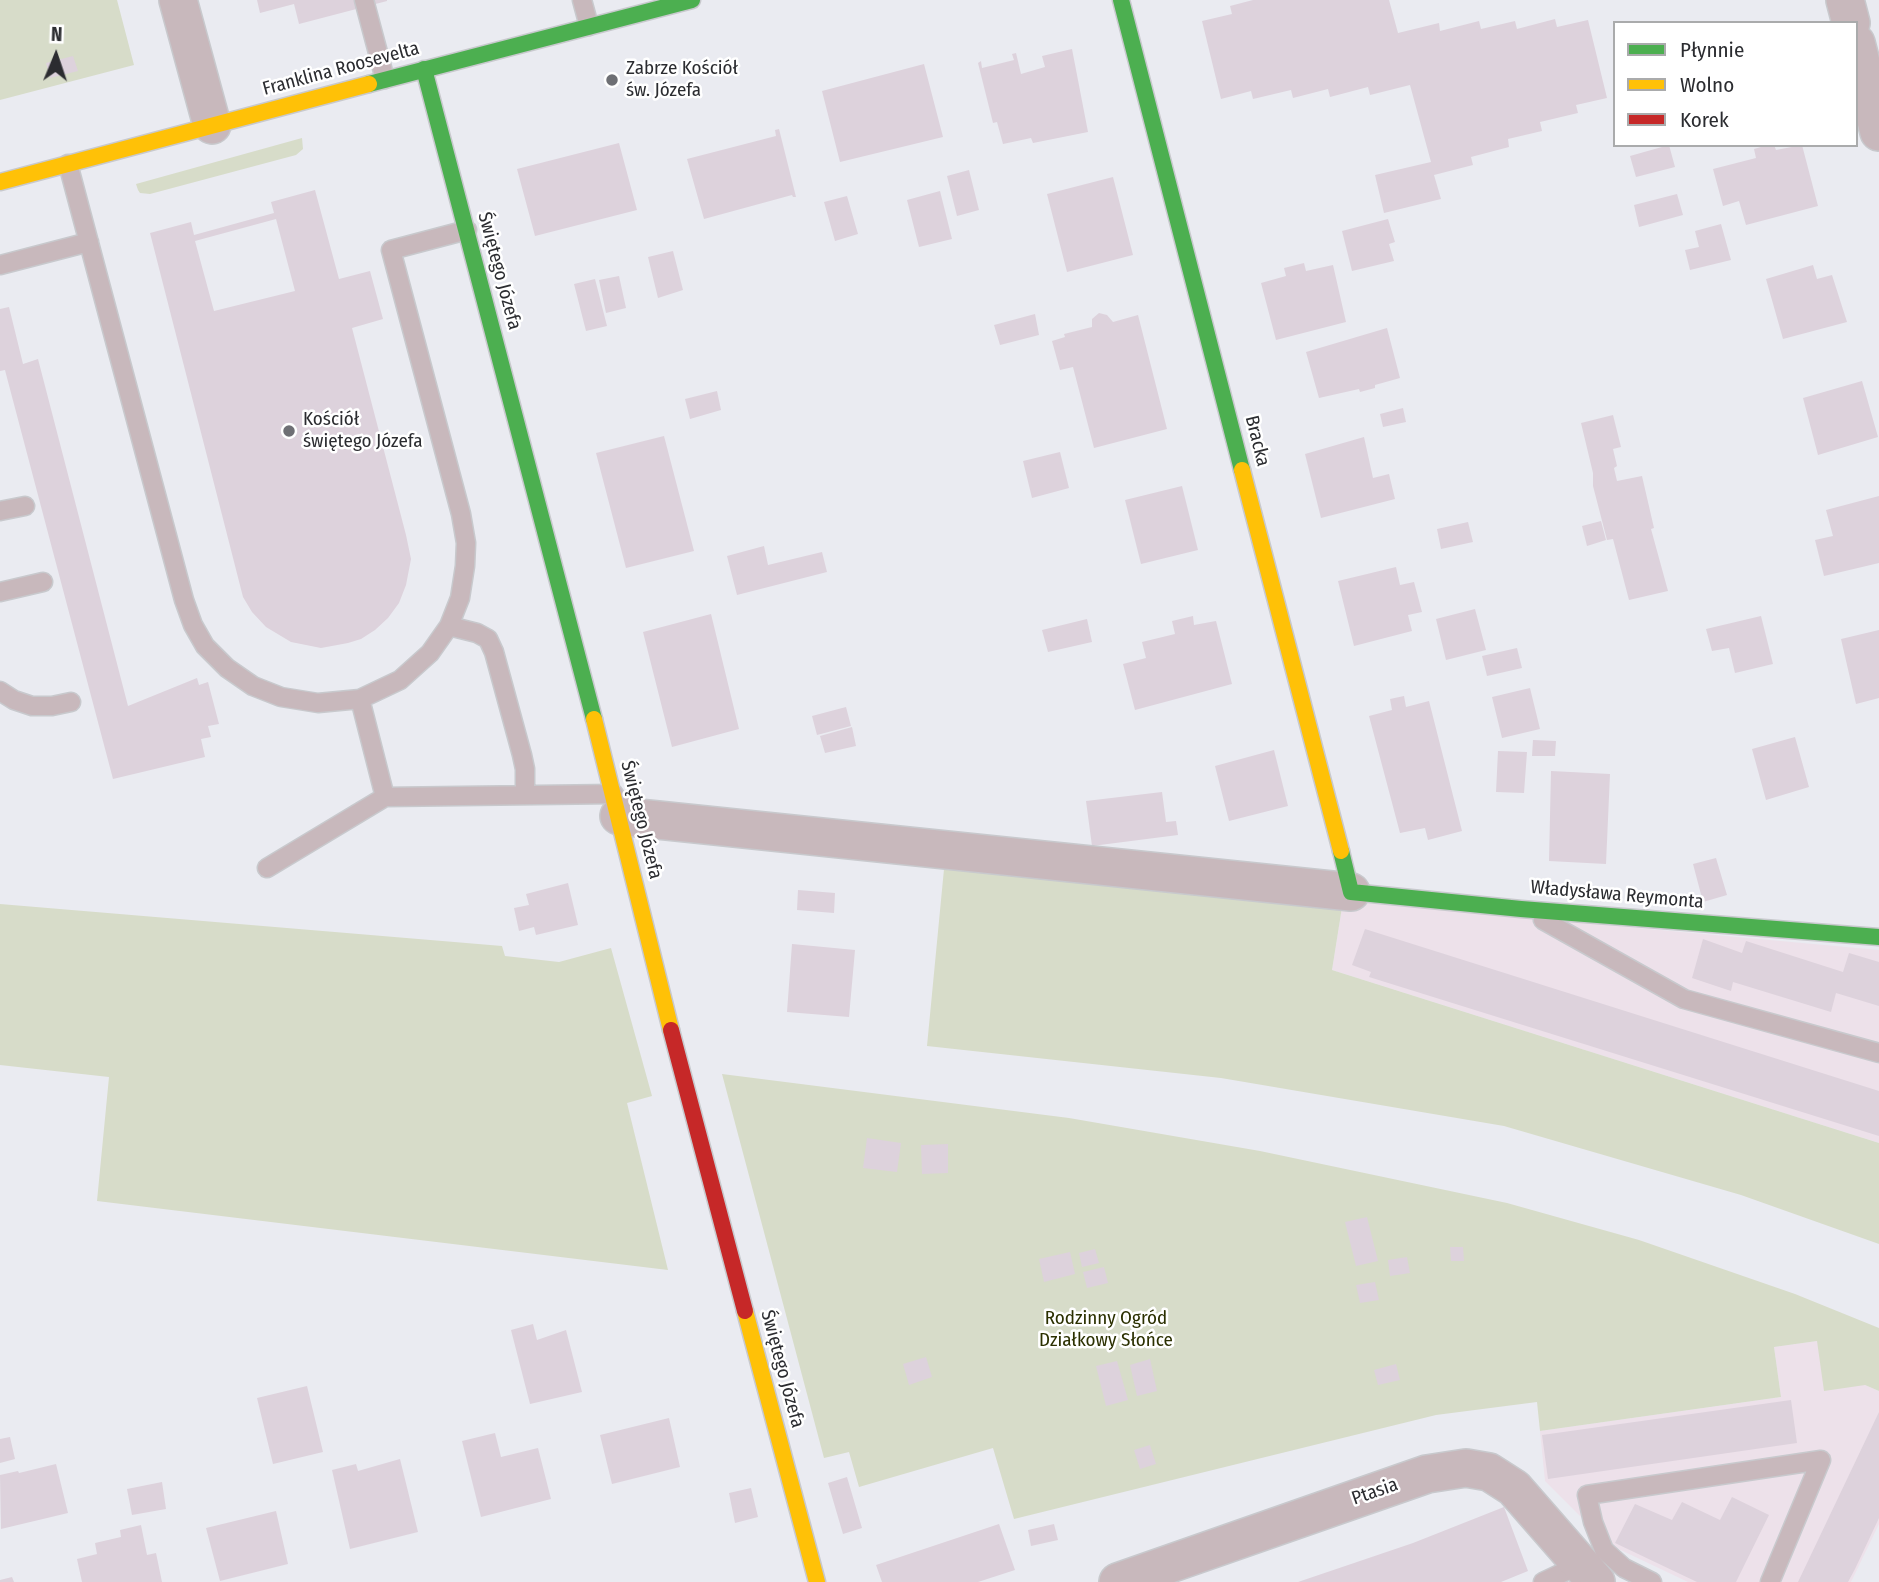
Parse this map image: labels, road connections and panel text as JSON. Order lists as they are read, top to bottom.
{
  "streets": {
    "street": [
      "Franklina Roosevelta",
      "Świętego Józefa",
      "Bracka",
      "Władysława Reymonta",
      "Ptasia"
    ]
  },
  "crossings": [
    ["Franklina Roosevelta", "Świętego Józefa"],
    ["Bracka", "Władysława Reymonta"]
  ],
  "parks": ["Rodzinny Ogród Działkowy Słońce"],
  "places": ["Zabrze Kościół św. Józefa", "Kościół świętego Józefa"],
  "legend": ["Płynnie", "Wolno", "Korek"],
  "north": "top"
}
